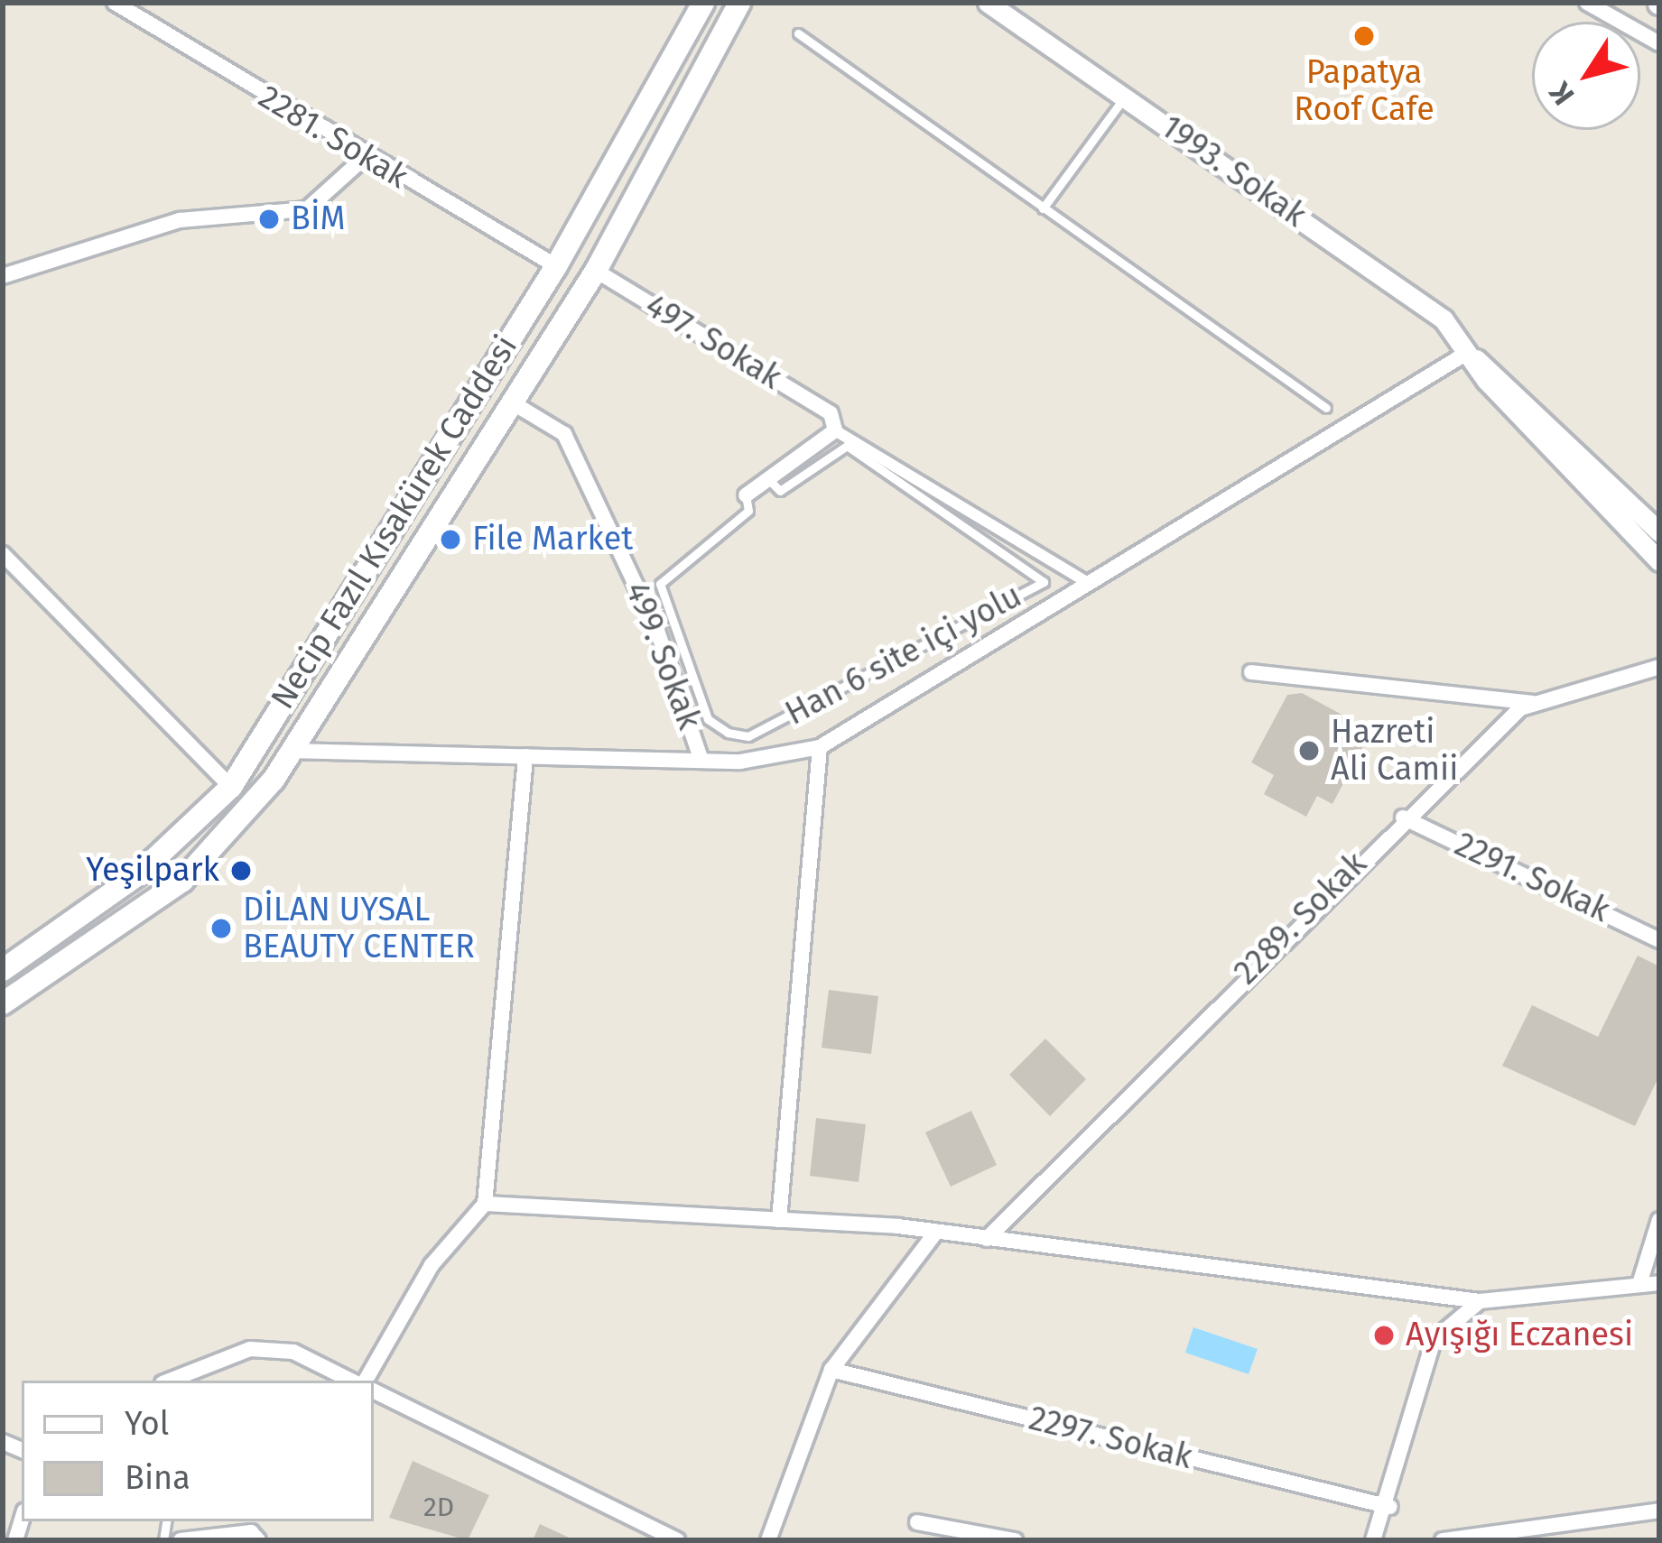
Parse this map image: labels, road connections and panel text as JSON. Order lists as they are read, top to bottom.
{
  "streets": {
    "main road": ["Necip Fazıl Kısakürek Caddesi"],
    "street": [
      "2281. Sokak",
      "1993. Sokak",
      "497. Sokak",
      "499. Sokak",
      "2291. Sokak",
      "2289. Sokak",
      "2297. Sokak"
    ],
    "lane": ["Han 6 site içi yolu"]
  },
  "crossings": [
    ["2281. Sokak", "Necip Fazıl Kısakürek Caddesi"],
    ["497. Sokak", "Necip Fazıl Kısakürek Caddesi"],
    ["Necip Fazıl Kısakürek Caddesi", "499. Sokak"],
    ["2291. Sokak", "2289. Sokak"]
  ],
  "places": [
    "Papatya Roof Cafe",
    "BİM",
    "File Market",
    "Hazreti Ali Camii",
    "Yeşilpark",
    "DİLAN UYSAL BEAUTY CENTER",
    "Ayışığı Eczanesi"
  ],
  "house_numbers": ["2D"],
  "legend": ["Yol", "Bina"],
  "north": "bottom left"
}
